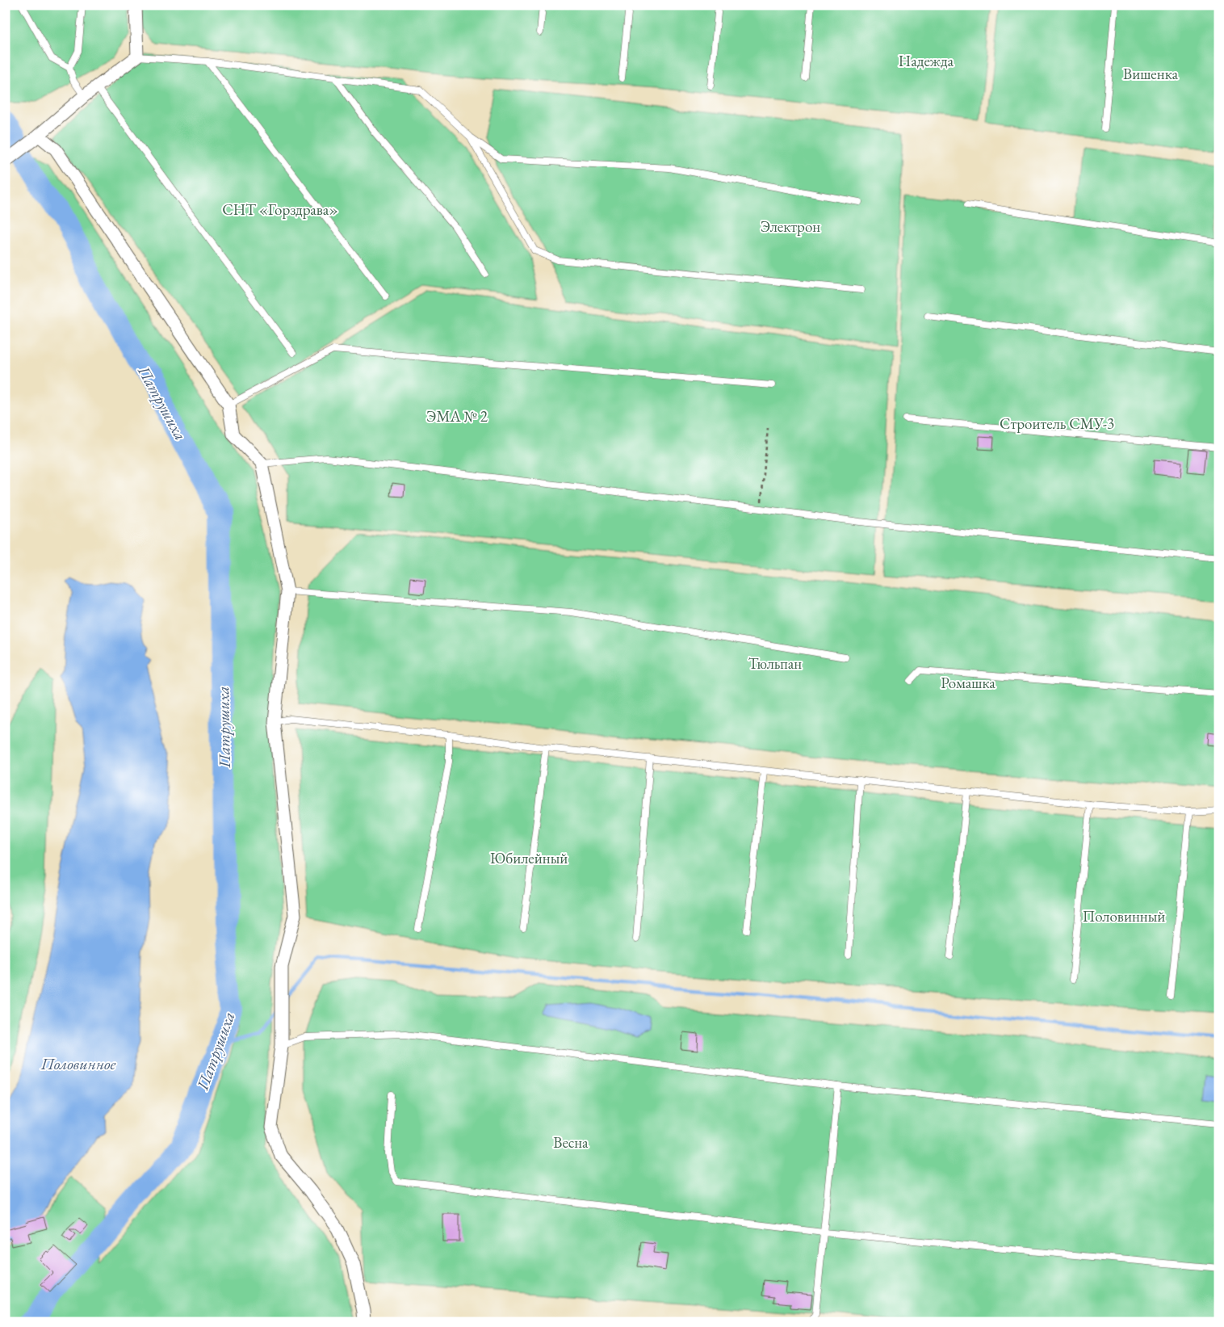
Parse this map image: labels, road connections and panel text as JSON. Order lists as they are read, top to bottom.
{
  "water": ["Патрушиха", "Половинное"],
  "parks": [
    "Надежда",
    "Вишенка",
    "СНТ «Горздрава»",
    "Электрон",
    "ЭМА № 2",
    "Строитель СМУ-3",
    "Тюльпан",
    "Ромашка",
    "Юбилейный",
    "Половинный",
    "Весна"
  ]
}
